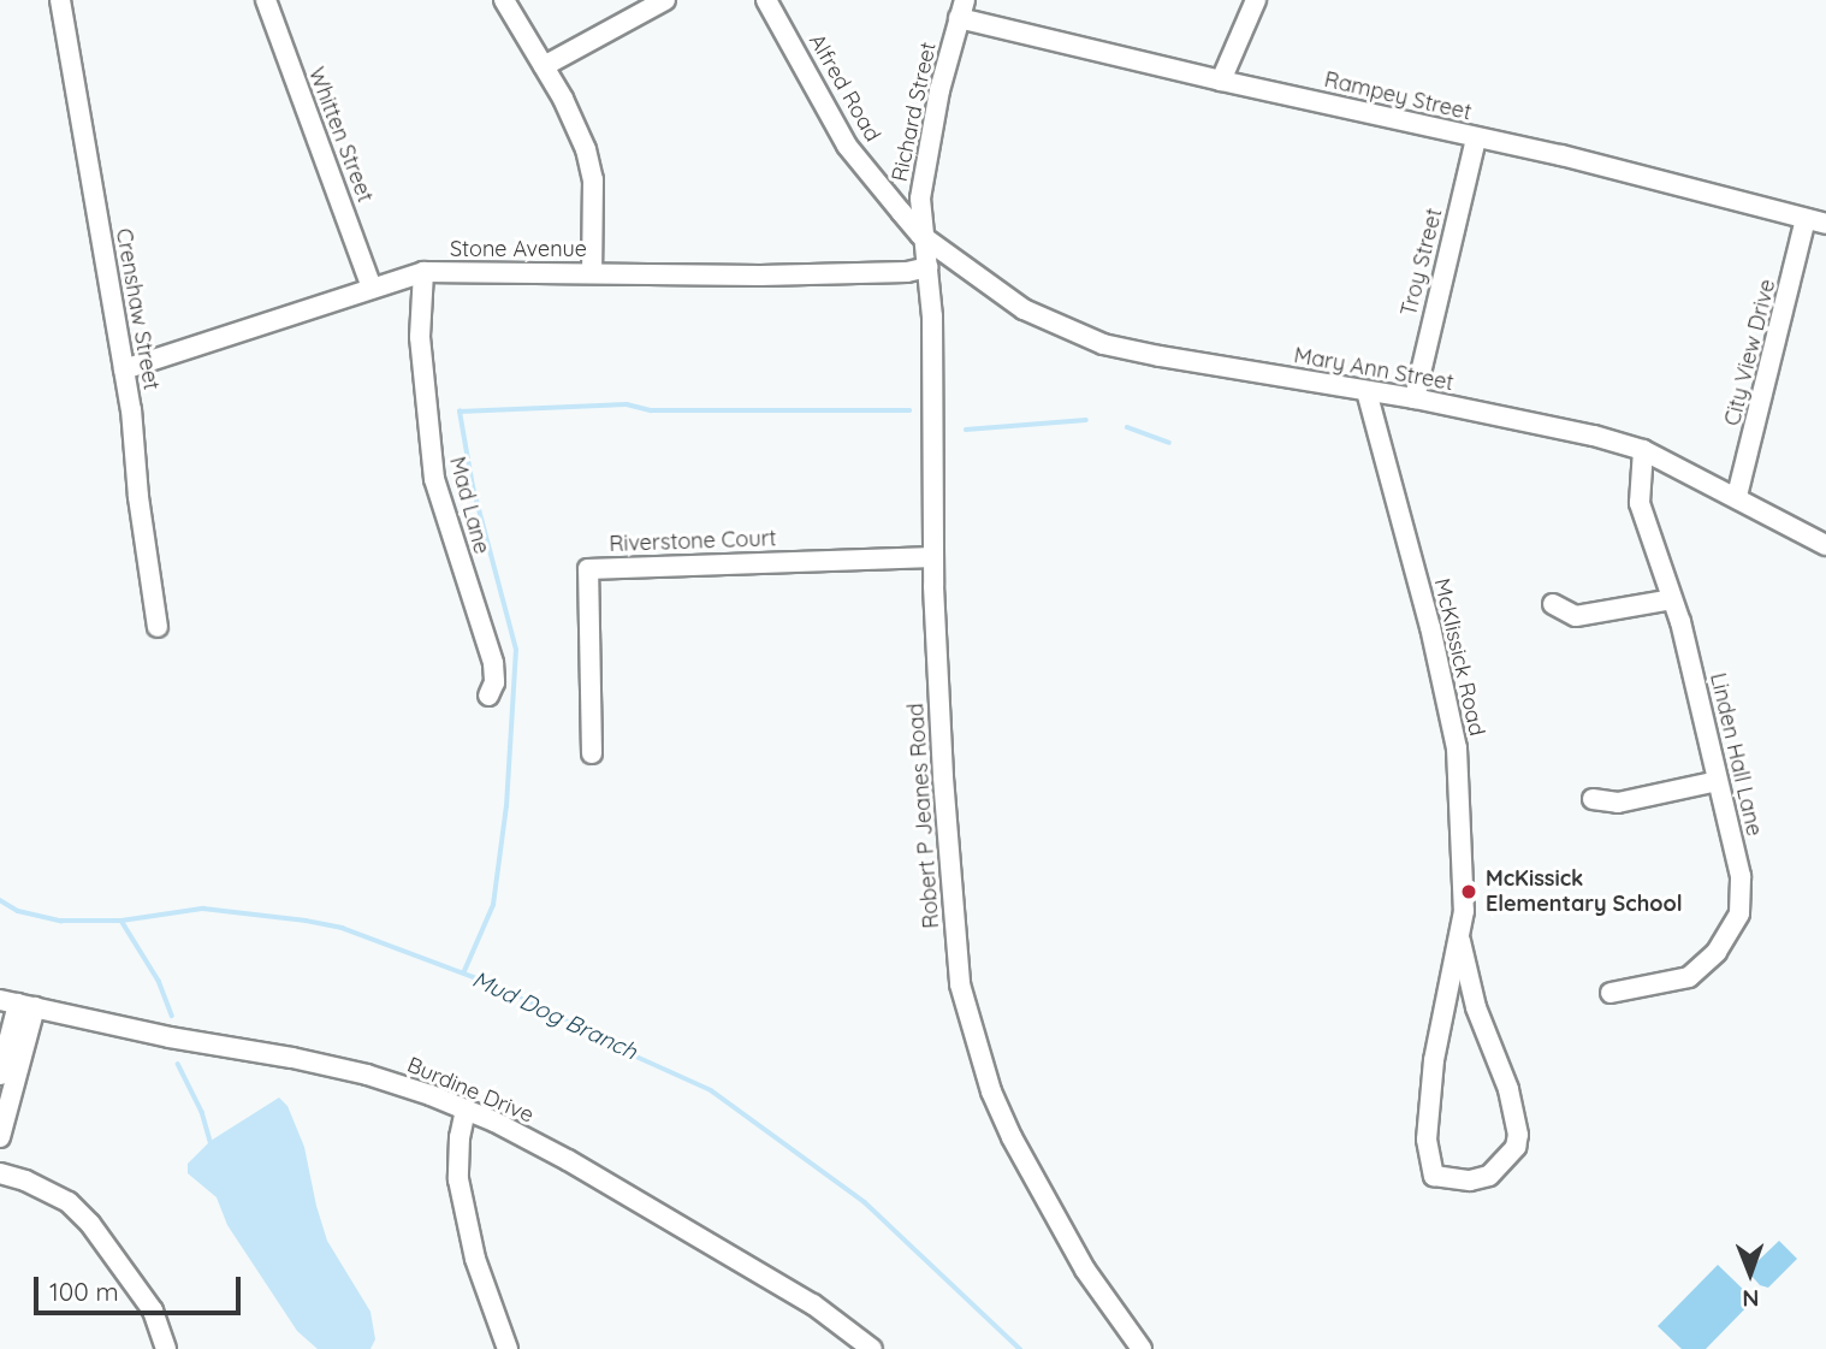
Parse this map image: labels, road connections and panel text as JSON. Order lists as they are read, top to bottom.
{
  "streets": {
    "street": [
      "Alfred Road",
      "Rampey Street",
      "Richard Street",
      "Whitten Street",
      "Stone Avenue",
      "Troy Street",
      "Crenshaw Street",
      "City View Drive",
      "Mary Ann Street",
      "Mad Lane",
      "Riverstone Court",
      "McKlissick Road",
      "Linden Hall Lane",
      "Robert P Jeanes Road",
      "Burdine Drive"
    ]
  },
  "crossings": [
    ["Alfred Road", "Richard Street"],
    ["Alfred Road", "Mary Ann Street"],
    ["Alfred Road", "Robert P Jeanes Road"],
    ["Rampey Street", "Richard Street"],
    ["Rampey Street", "Troy Street"],
    ["Rampey Street", "City View Drive"],
    ["Richard Street", "Mary Ann Street"],
    ["Richard Street", "Robert P Jeanes Road"],
    ["Whitten Street", "Stone Avenue"],
    ["Stone Avenue", "Crenshaw Street"],
    ["Stone Avenue", "Mad Lane"],
    ["Stone Avenue", "Robert P Jeanes Road"],
    ["Troy Street", "Mary Ann Street"],
    ["City View Drive", "Mary Ann Street"],
    ["Mary Ann Street", "McKlissick Road"],
    ["Mary Ann Street", "Linden Hall Lane"],
    ["Mary Ann Street", "Robert P Jeanes Road"],
    ["Riverstone Court", "Robert P Jeanes Road"]
  ],
  "water": ["Mud Dog Branch"],
  "places": ["McKissick Elementary School"],
  "scale_bar": "100 m",
  "north": "bottom"
}
